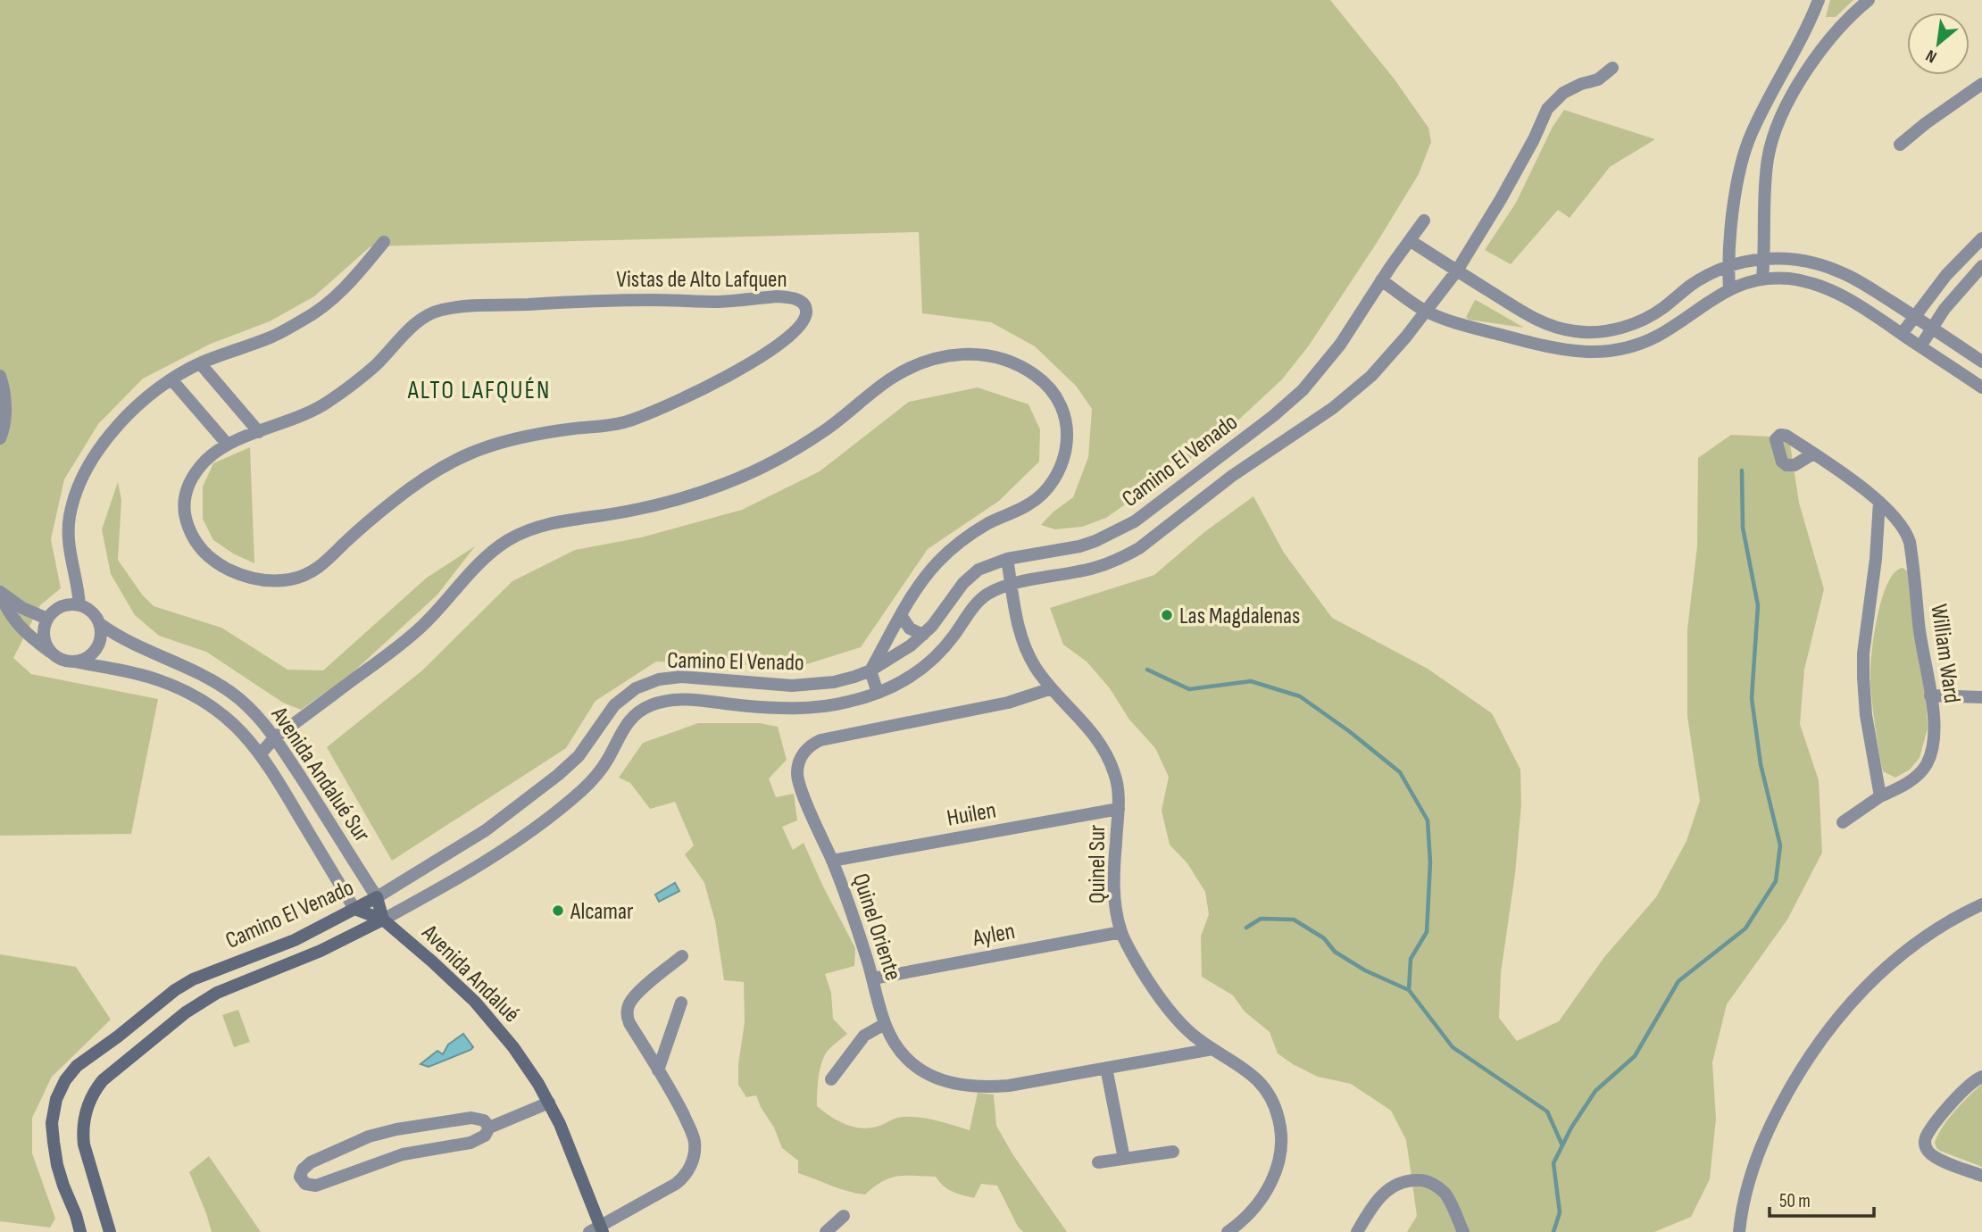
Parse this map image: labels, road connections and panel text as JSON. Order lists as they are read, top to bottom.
{
  "streets": {
    "street": [
      "Vistas de Alto Lafquen",
      "Camino El Venado",
      "William Ward",
      "Avenida Andalué Sur",
      "Huilen",
      "Quinel Sur",
      "Quinel Oriente",
      "Aylen",
      "Avenida Andalué"
    ]
  },
  "crossings": [
    ["Camino El Venado", "Avenida Andalué Sur"],
    ["Camino El Venado", "Quinel Sur"],
    ["Camino El Venado", "Avenida Andalué"],
    ["Avenida Andalué Sur", "Avenida Andalué"],
    ["Huilen", "Quinel Sur"],
    ["Huilen", "Quinel Oriente"],
    ["Quinel Sur", "Quinel Oriente"],
    ["Quinel Sur", "Aylen"],
    ["Quinel Oriente", "Aylen"]
  ],
  "districts": ["ALTO LAFQUÉN"],
  "places": ["Las Magdalenas", "Alcamar"],
  "scale_bar": "50 m",
  "north": "bottom left"
}
